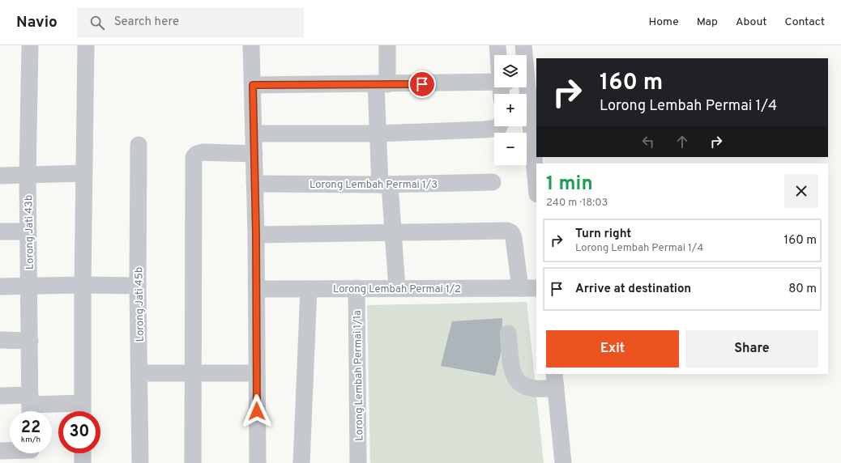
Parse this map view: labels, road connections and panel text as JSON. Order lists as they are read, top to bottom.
{
  "streets": {
    "street": [
      "Lorong Lembah Permai 1/3",
      "Lorong Jati 43b",
      "Lorong Lembah Permai 1/2",
      "Lorong Jati 45b",
      "Lorong Lembah Permai 1/1a"
    ]
  },
  "crossings": [
    ["Lorong Lembah Permai 1/2", "Lorong Lembah Permai 1/1a"]
  ],
  "page": {
    "header": "Navio",
    "search": "Search here",
    "nav": [
      "Home",
      "Map",
      "About",
      "Contact"
    ],
    "map_buttons": ["+", "−"],
    "turn": ["160 m", "Lorong Lembah Permai 1/4"],
    "heading": ["1 min", "240 m · 18:03"],
    "list": [
      {
        "name": "Turn right",
        "note": "Lorong Lembah Permai 1/4",
        "value": "160 m"
      },
      {
        "name": "Arrive at destination",
        "value": "80 m"
      }
    ],
    "buttons": ["Exit", "Share"],
    "speed": "22 km/h",
    "limit": "30"
  }
}
